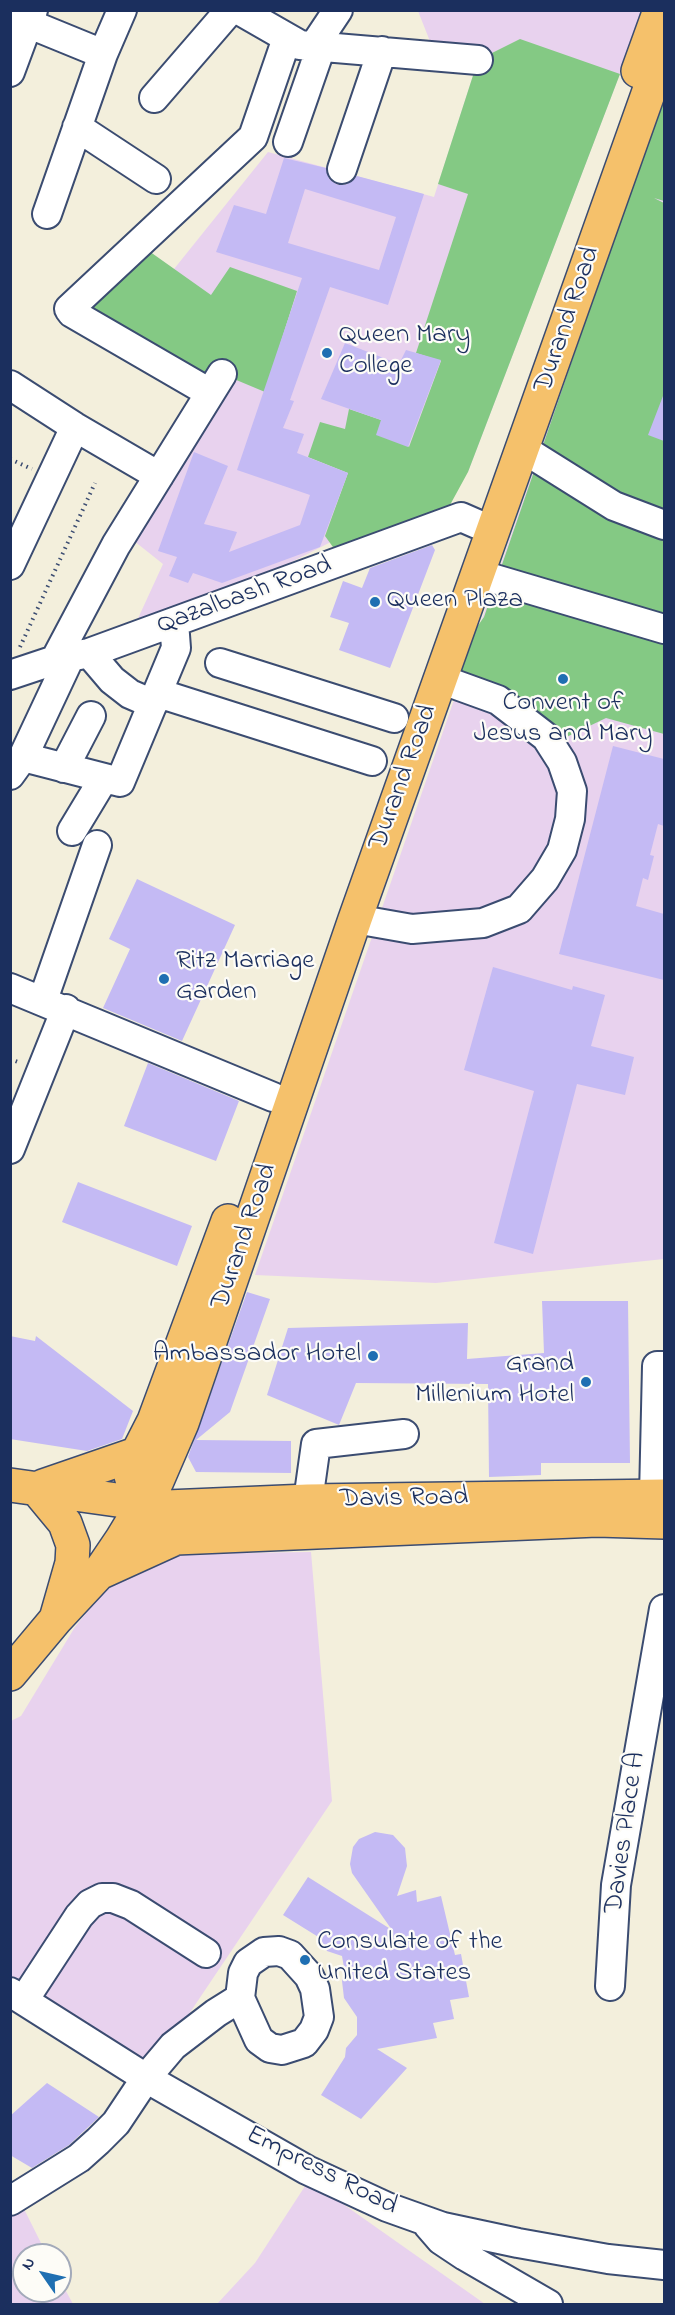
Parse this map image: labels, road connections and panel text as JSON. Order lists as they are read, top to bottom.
{
  "streets": {
    "main road": ["Durand Road", "Davis Road"],
    "street": ["Qazalbash Road", "Davies Place A", "Empress Road"]
  },
  "crossings": [
    ["Durand Road", "Qazalbash Road"],
    ["Durand Road", "Davis Road"]
  ],
  "places": [
    "Queen Mary College",
    "Queen Plaza",
    "Convent of Jesus and Mary",
    "Ritz Marriage Garden",
    "Ambassador Hotel",
    "Grand Millenium Hotel",
    "Consulate of the United States"
  ],
  "north": "top left"
}
